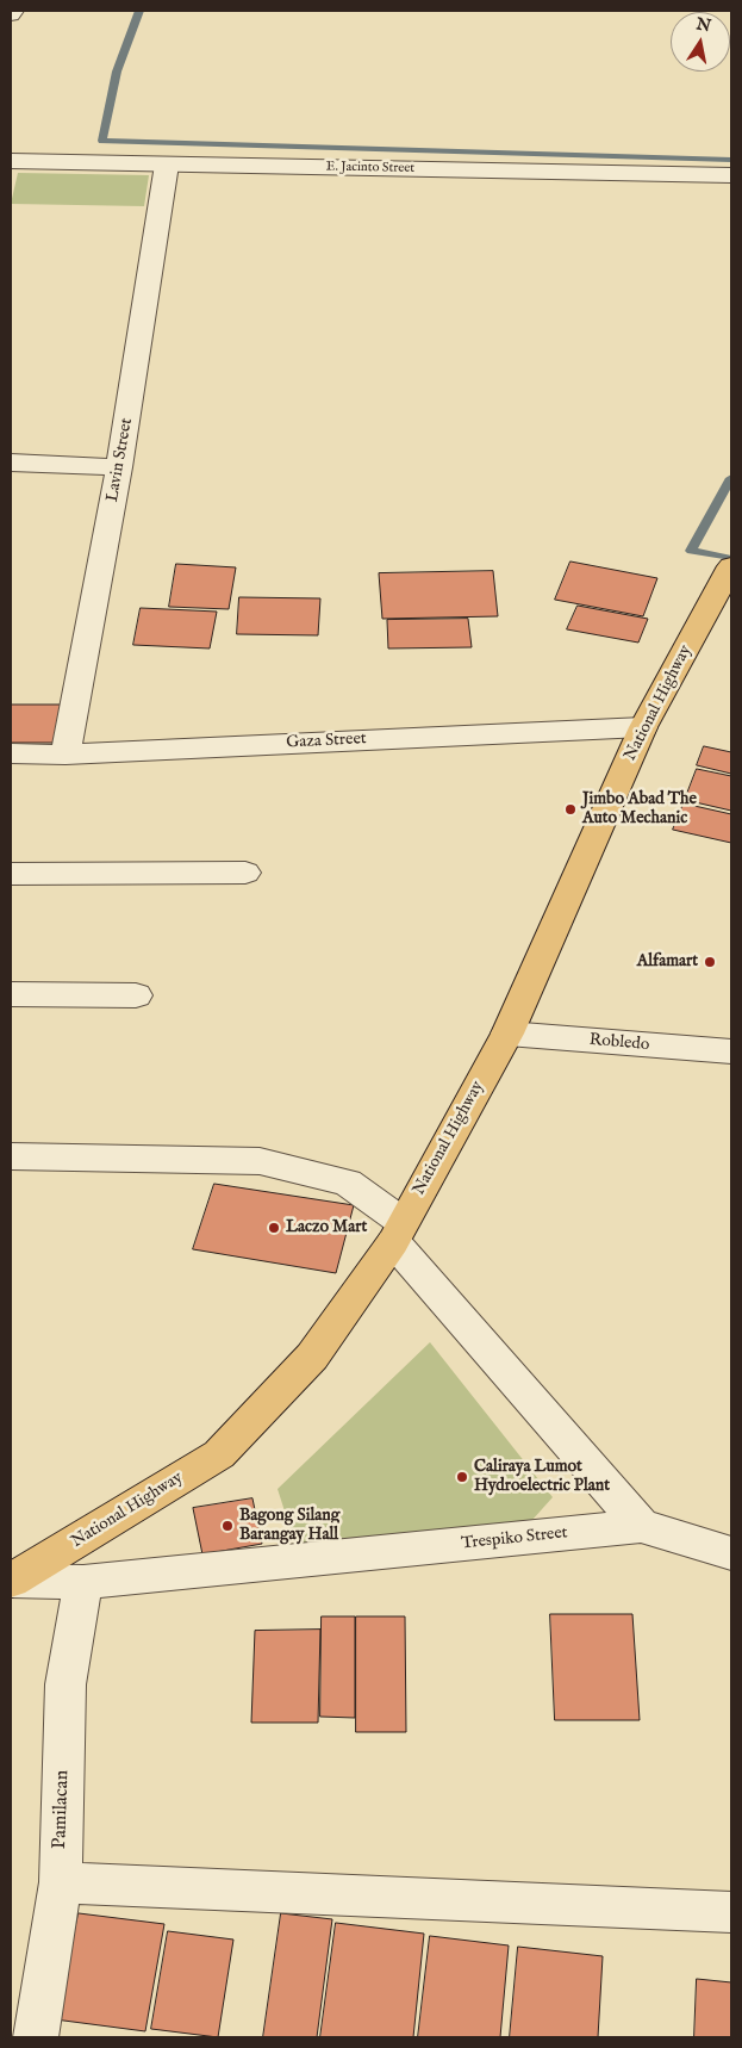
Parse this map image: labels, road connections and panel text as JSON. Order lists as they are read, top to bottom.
{
  "streets": {
    "main road": ["National Highway"],
    "street": [
      "E. Jacinto Street",
      "Lavin Street",
      "Gaza Street",
      "Robledo",
      "Trespiko Street",
      "Pamilacan"
    ]
  },
  "crossings": [
    ["E. Jacinto Street", "Lavin Street"],
    ["Lavin Street", "Gaza Street"],
    ["National Highway", "Gaza Street"],
    ["National Highway", "Robledo"],
    ["National Highway", "Trespiko Street"],
    ["Trespiko Street", "Pamilacan"]
  ],
  "places": [
    "Jimbo Abad The Auto Mechanic",
    "Alfamart",
    "Laczo Mart",
    "Caliraya Lumot Hydroelectric Plant",
    "Bagong Silang Barangay Hall"
  ],
  "north": "top"
}
